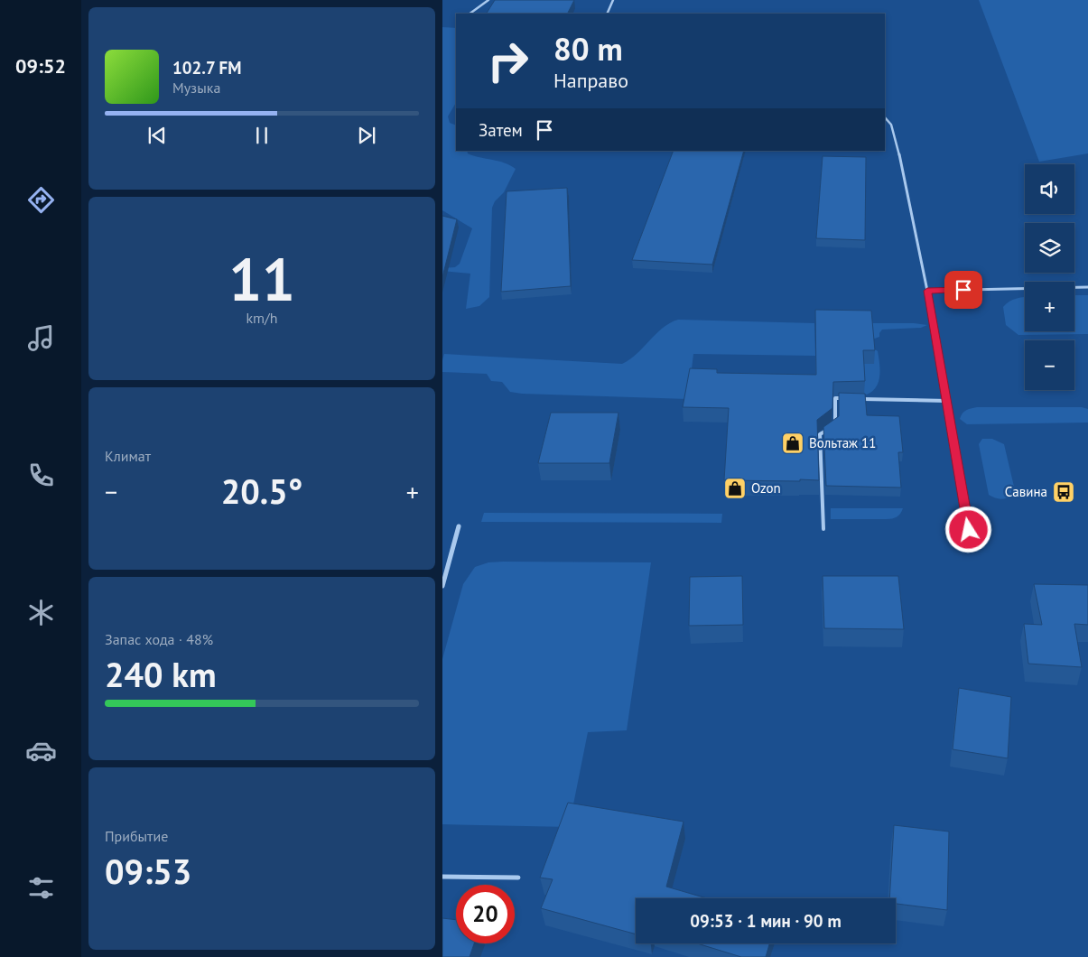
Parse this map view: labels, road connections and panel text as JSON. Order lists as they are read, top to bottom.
{
  "places": {
    "shop": ["Вольтаж 11", "Ozon"],
    "bus stop": ["Савина"]
  },
  "page": {
    "tabs": "09:52",
    "turn": ["80 m", "Направо"],
    "song": ["102.7 FM", "Музыка"],
    "then": "Затем",
    "map_buttons": ["+", "−"],
    "tile": [
      ["11", "km/h"],
      "Климат",
      ["Запас хода · 48%", "240 km"],
      ["Прибытие", "09:53"]
    ],
    "heat": ["−", "20.5°", "+"],
    "limit": "20",
    "trip": "09:53 · 1 мин · 90 m"
  }
}
